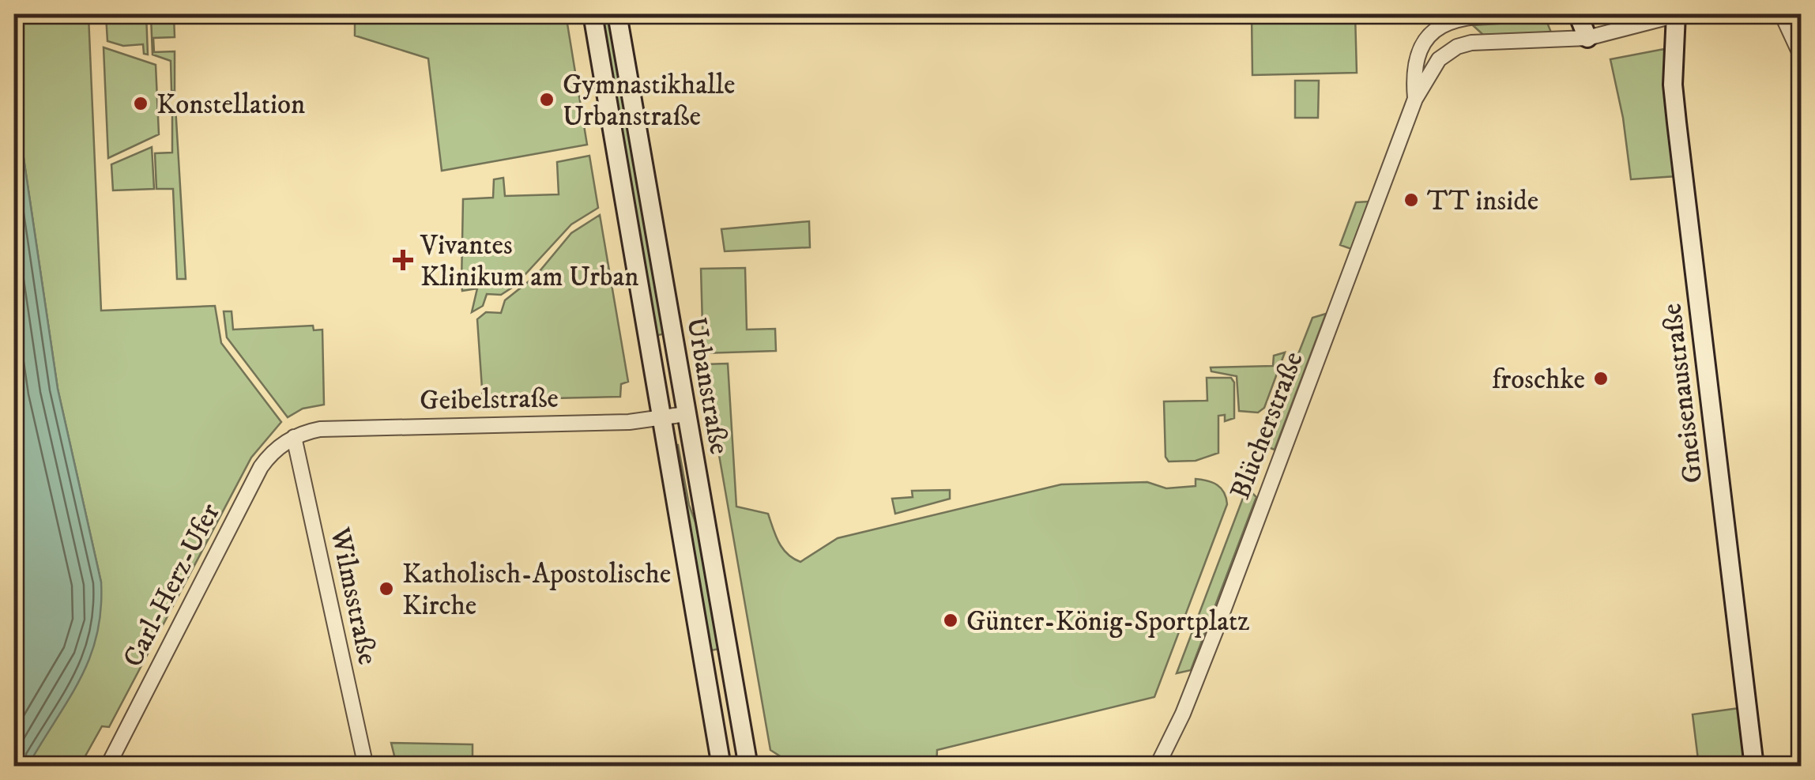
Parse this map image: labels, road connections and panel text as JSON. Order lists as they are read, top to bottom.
{
  "streets": {
    "main road": ["Urbanstraße", "Gneisenaustraße"],
    "street": [
      "Geibelstraße",
      "Blücherstraße",
      "Carl-Herz-Ufer",
      "Wilmsstraße"
    ]
  },
  "crossings": [
    ["Urbanstraße", "Geibelstraße"],
    ["Geibelstraße", "Carl-Herz-Ufer"],
    ["Geibelstraße", "Wilmsstraße"],
    ["Carl-Herz-Ufer", "Wilmsstraße"]
  ],
  "places": {
    "other": [
      "Gymnastikhalle Urbanstraße",
      "Konstellation",
      "TT inside",
      "froschke",
      "Katholisch-Apostolische Kirche",
      "Günter-König-Sportplatz"
    ],
    "health": ["Vivantes Klinikum am Urban"]
  }
}
